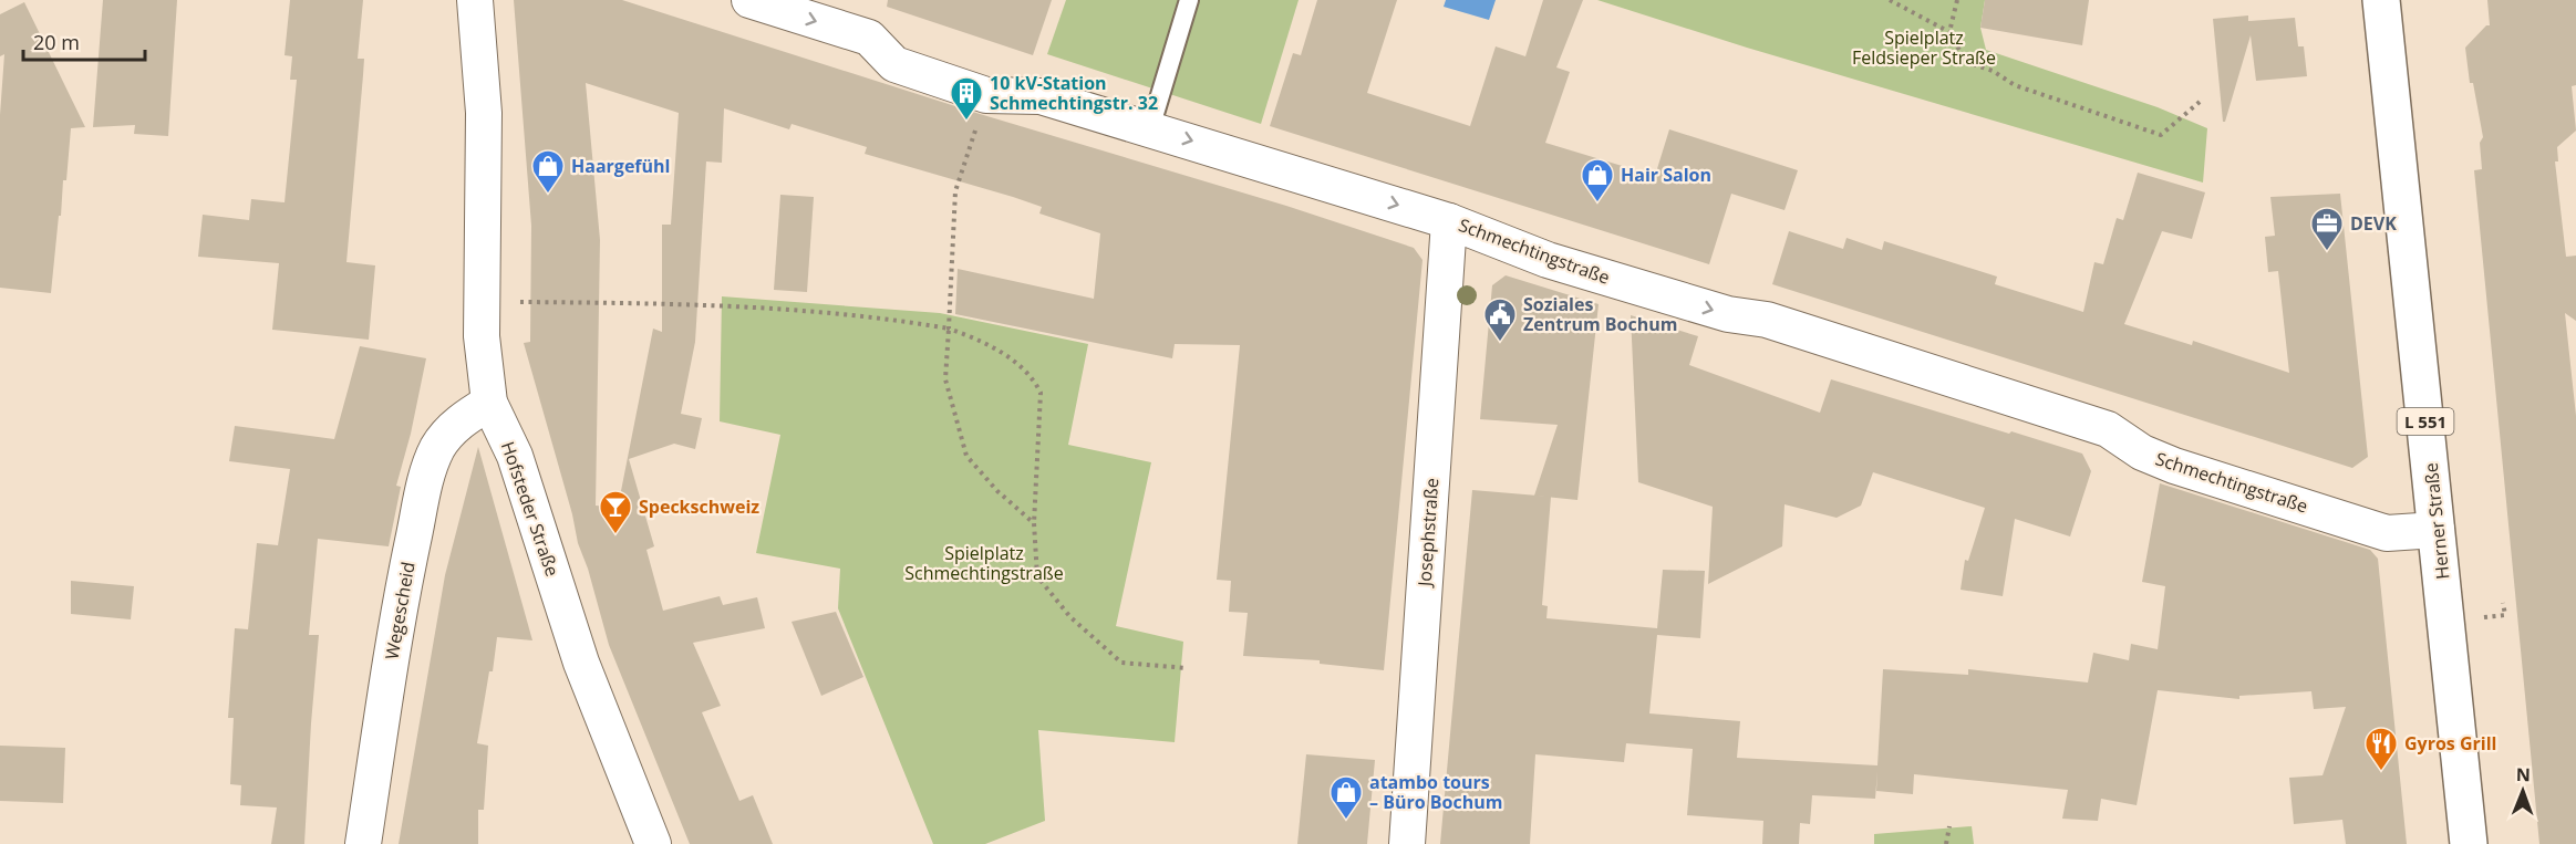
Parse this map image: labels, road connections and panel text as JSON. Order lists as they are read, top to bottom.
{
  "streets": {
    "main road": ["L 551", "Herner Straße"],
    "street": [
      "Schmechtingstraße",
      "Hofsteder Straße",
      "Josephstraße",
      "Wegescheid"
    ]
  },
  "crossings": [
    ["Schmechtingstraße", "Herner Straße"],
    ["Schmechtingstraße", "Josephstraße"],
    ["Hofsteder Straße", "Wegescheid"]
  ],
  "one_way": ["Schmechtingstraße"],
  "parks": ["Spielplatz Feldsieper Straße", "Spielplatz Schmechtingstraße"],
  "places": {
    "building": ["10 kV-Station Schmechtingstr. 32"],
    "shop": ["Haargefühl", "Hair Salon", "atambo tours – Büro Bochum"],
    "office": ["DEVK"],
    "public building": ["Soziales Zentrum Bochum"],
    "bar": ["Speckschweiz"],
    "restaurant": ["Gyros Grill"]
  },
  "scale_bar": "20 m",
  "north": "top"
}
